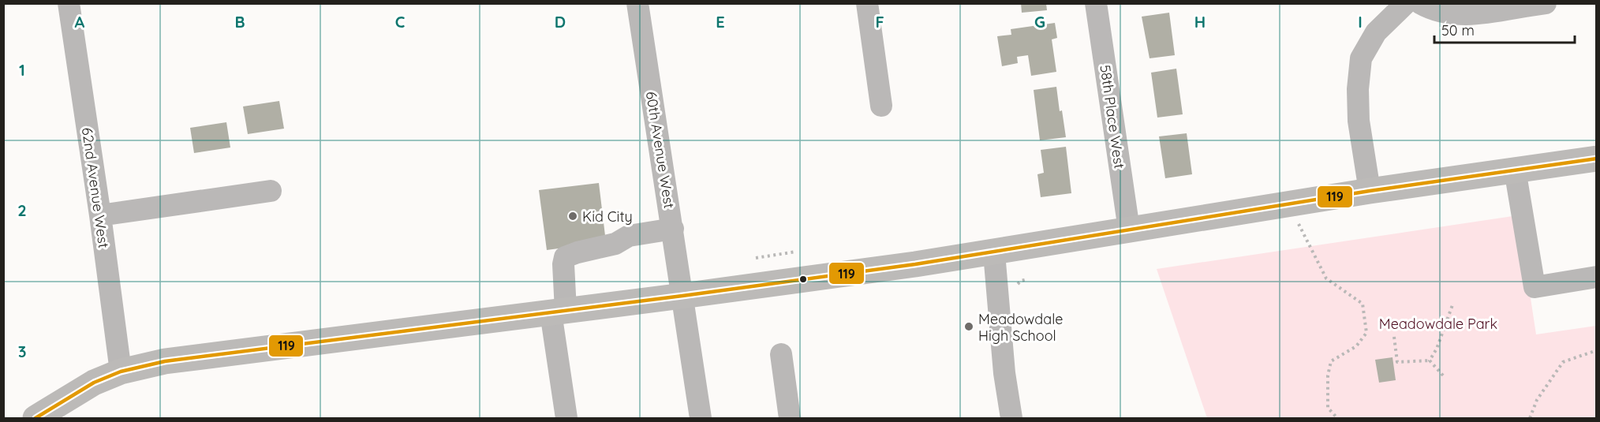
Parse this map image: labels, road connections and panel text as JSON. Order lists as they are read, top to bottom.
{
  "streets": {
    "street": ["58th Place West", "60th Avenue West", "62nd Avenue West"]
  },
  "parks": ["Meadowdale Park"],
  "places": ["Kid City", "Meadowdale High School"],
  "lines": ["transit line 119"],
  "scale_bar": "50 m",
  "grid": {
    "columns": [
      "A",
      "B",
      "C",
      "D",
      "E",
      "F",
      "G",
      "H",
      "I"
    ],
    "rows": ["1", "2", "3"]
  }
}
